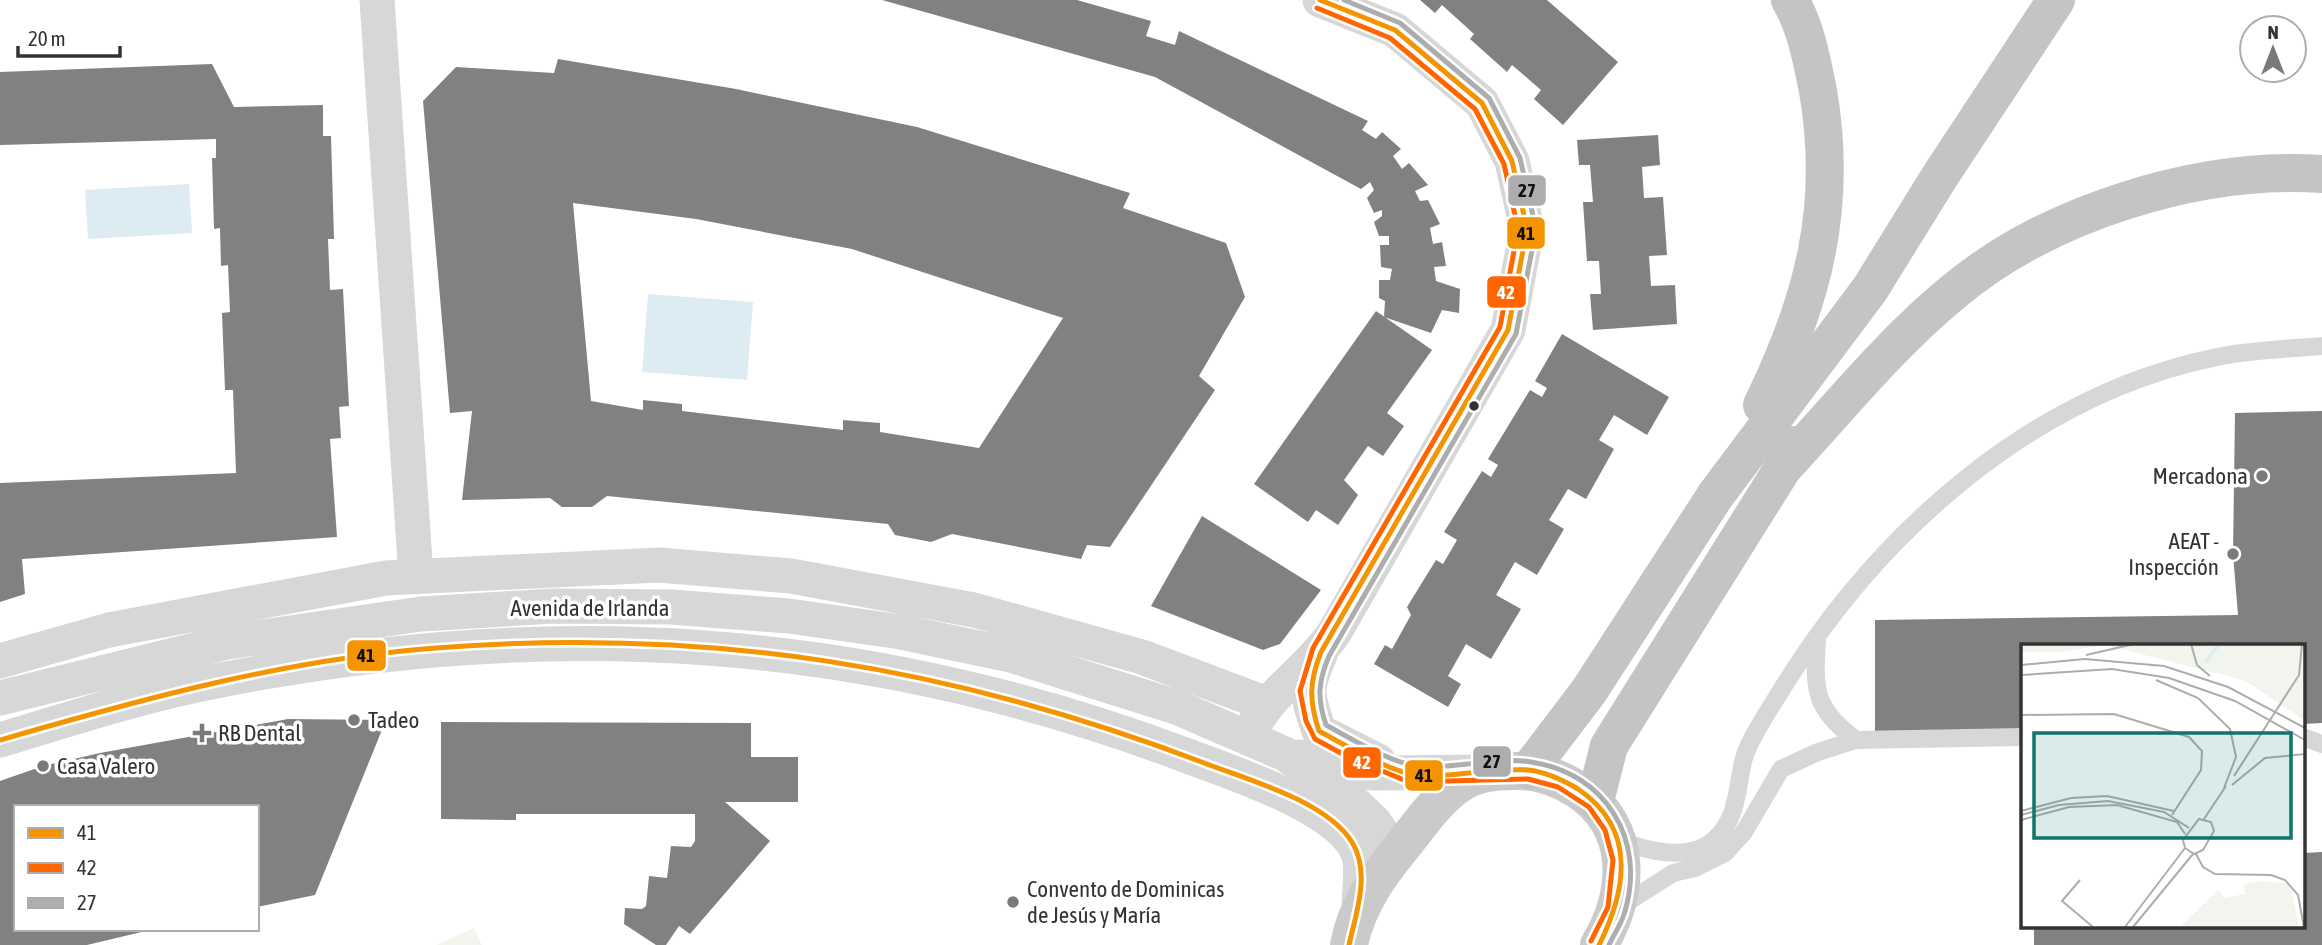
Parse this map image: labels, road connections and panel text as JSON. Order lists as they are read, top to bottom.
{
  "streets": {
    "street": ["Avenida de Irlanda"]
  },
  "places": {
    "other": [
      "Mercadona",
      "AEAT - Inspección",
      "Tadeo",
      "Casa Valero",
      "Convento de Dominicas de Jesús y María"
    ],
    "health": ["RB Dental"]
  },
  "lines": ["transit line 41", "transit line 27", "transit line 42"],
  "legend": ["41", "42", "27"],
  "scale_bar": "20 m",
  "north": "top"
}
